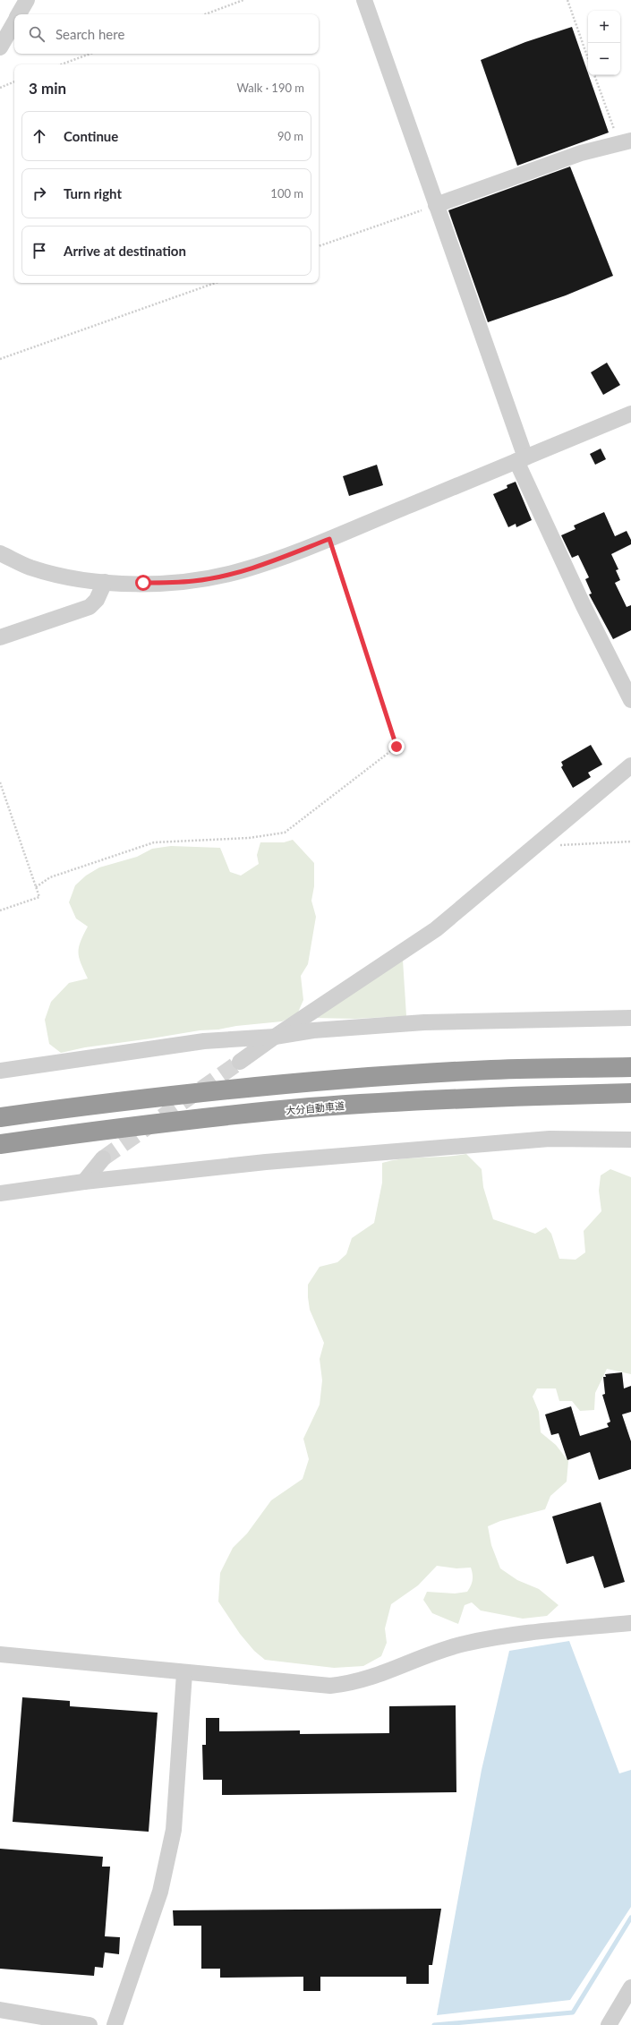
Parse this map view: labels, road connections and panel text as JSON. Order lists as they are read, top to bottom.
{
  "streets": {
    "highway": ["大分自動車道"]
  },
  "page": {
    "map_buttons": ["+", "−"],
    "search": "Search here",
    "heading": ["3 min", "Walk · 190 m"],
    "list": [
      ["Continue", "90 m"],
      ["Turn right", "100 m"],
      "Arrive at destination"
    ]
  }
}
